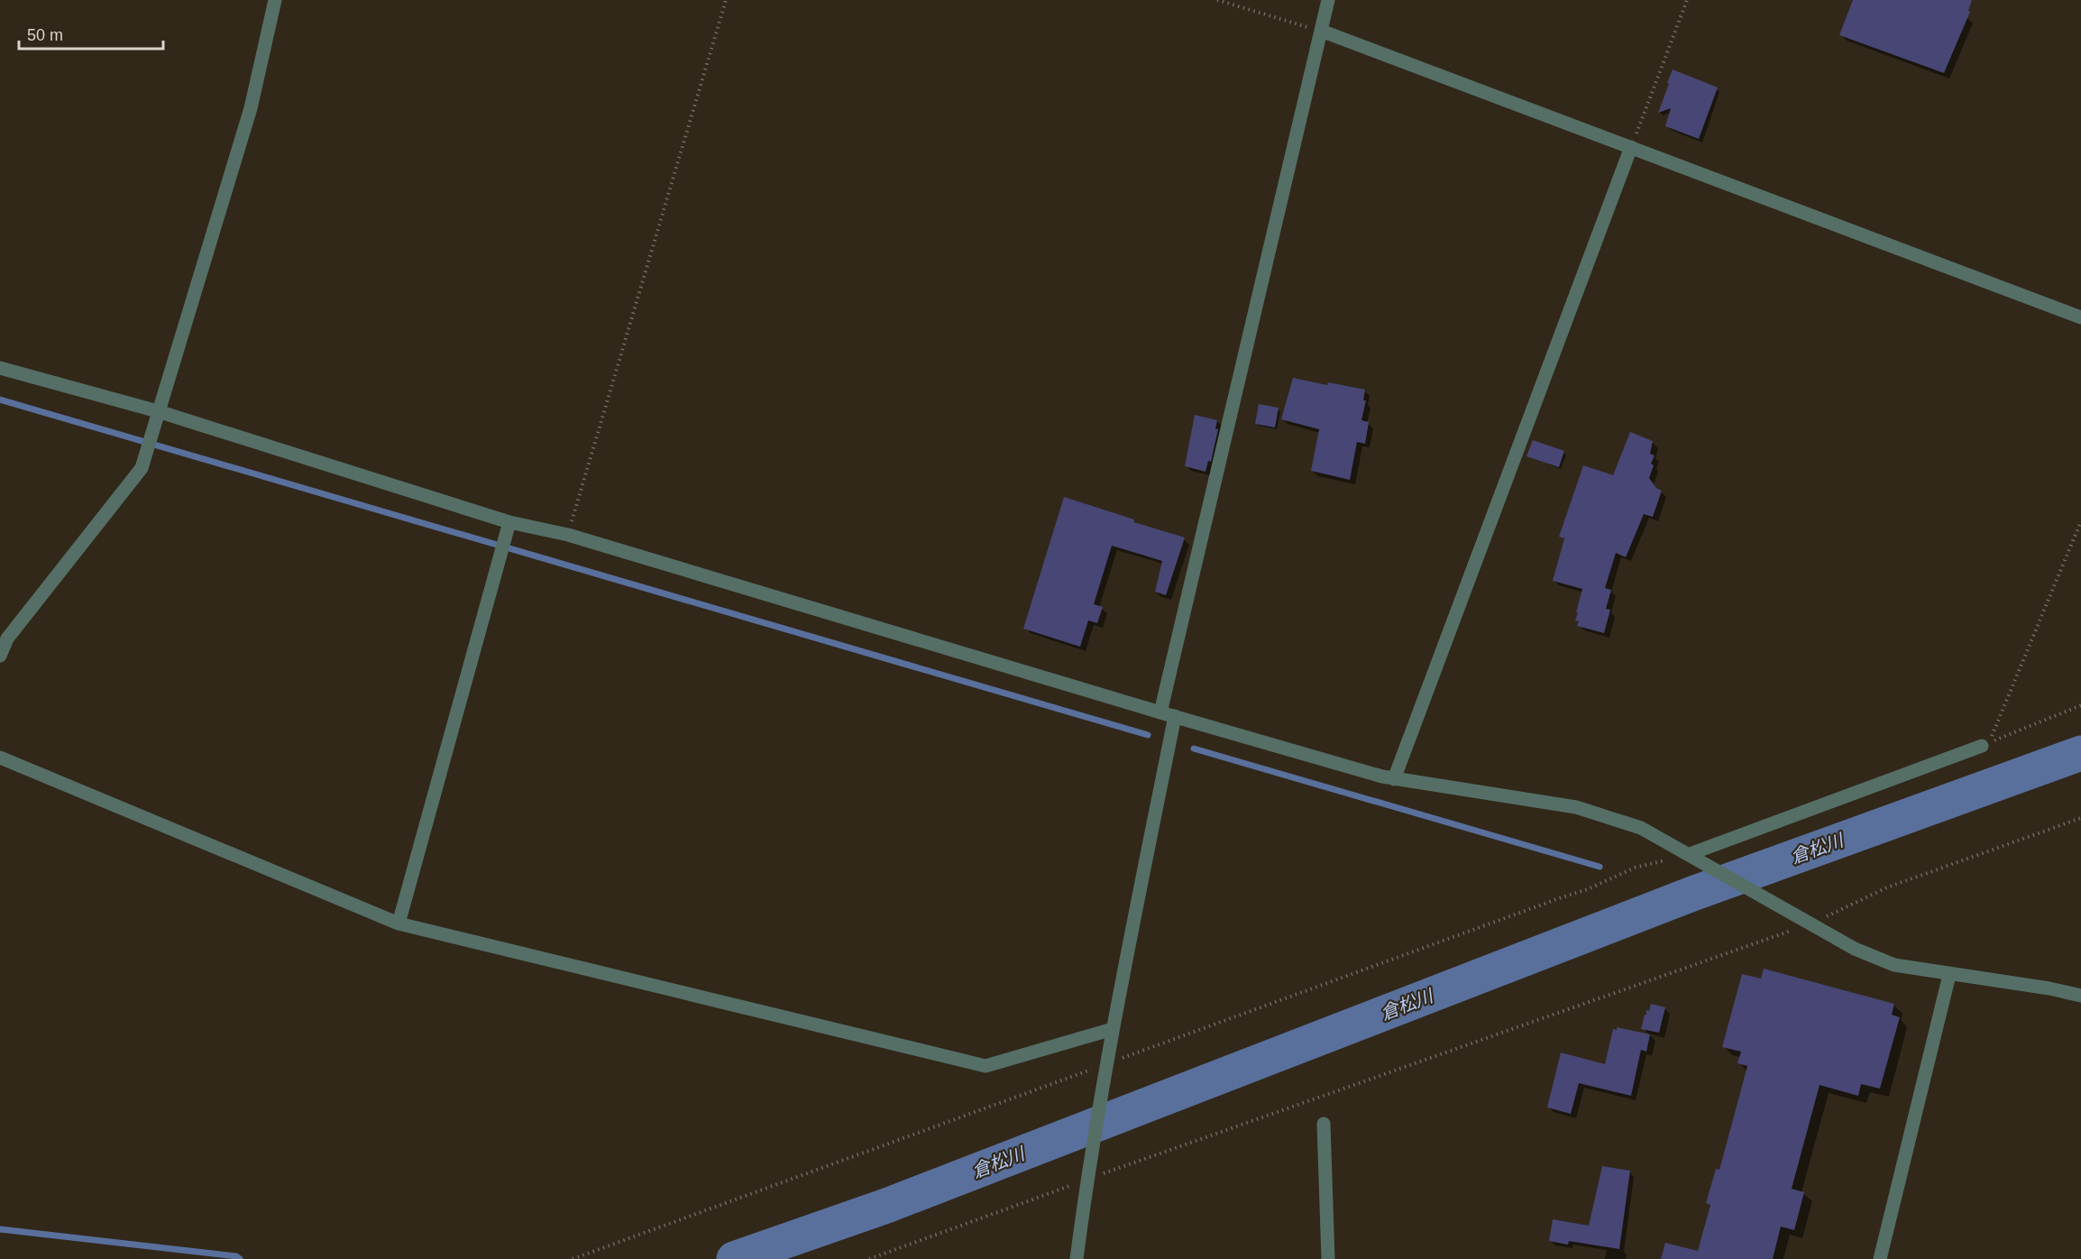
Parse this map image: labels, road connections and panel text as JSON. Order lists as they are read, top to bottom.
{
  "water": ["倉松川"],
  "scale_bar": "50 m"
}
